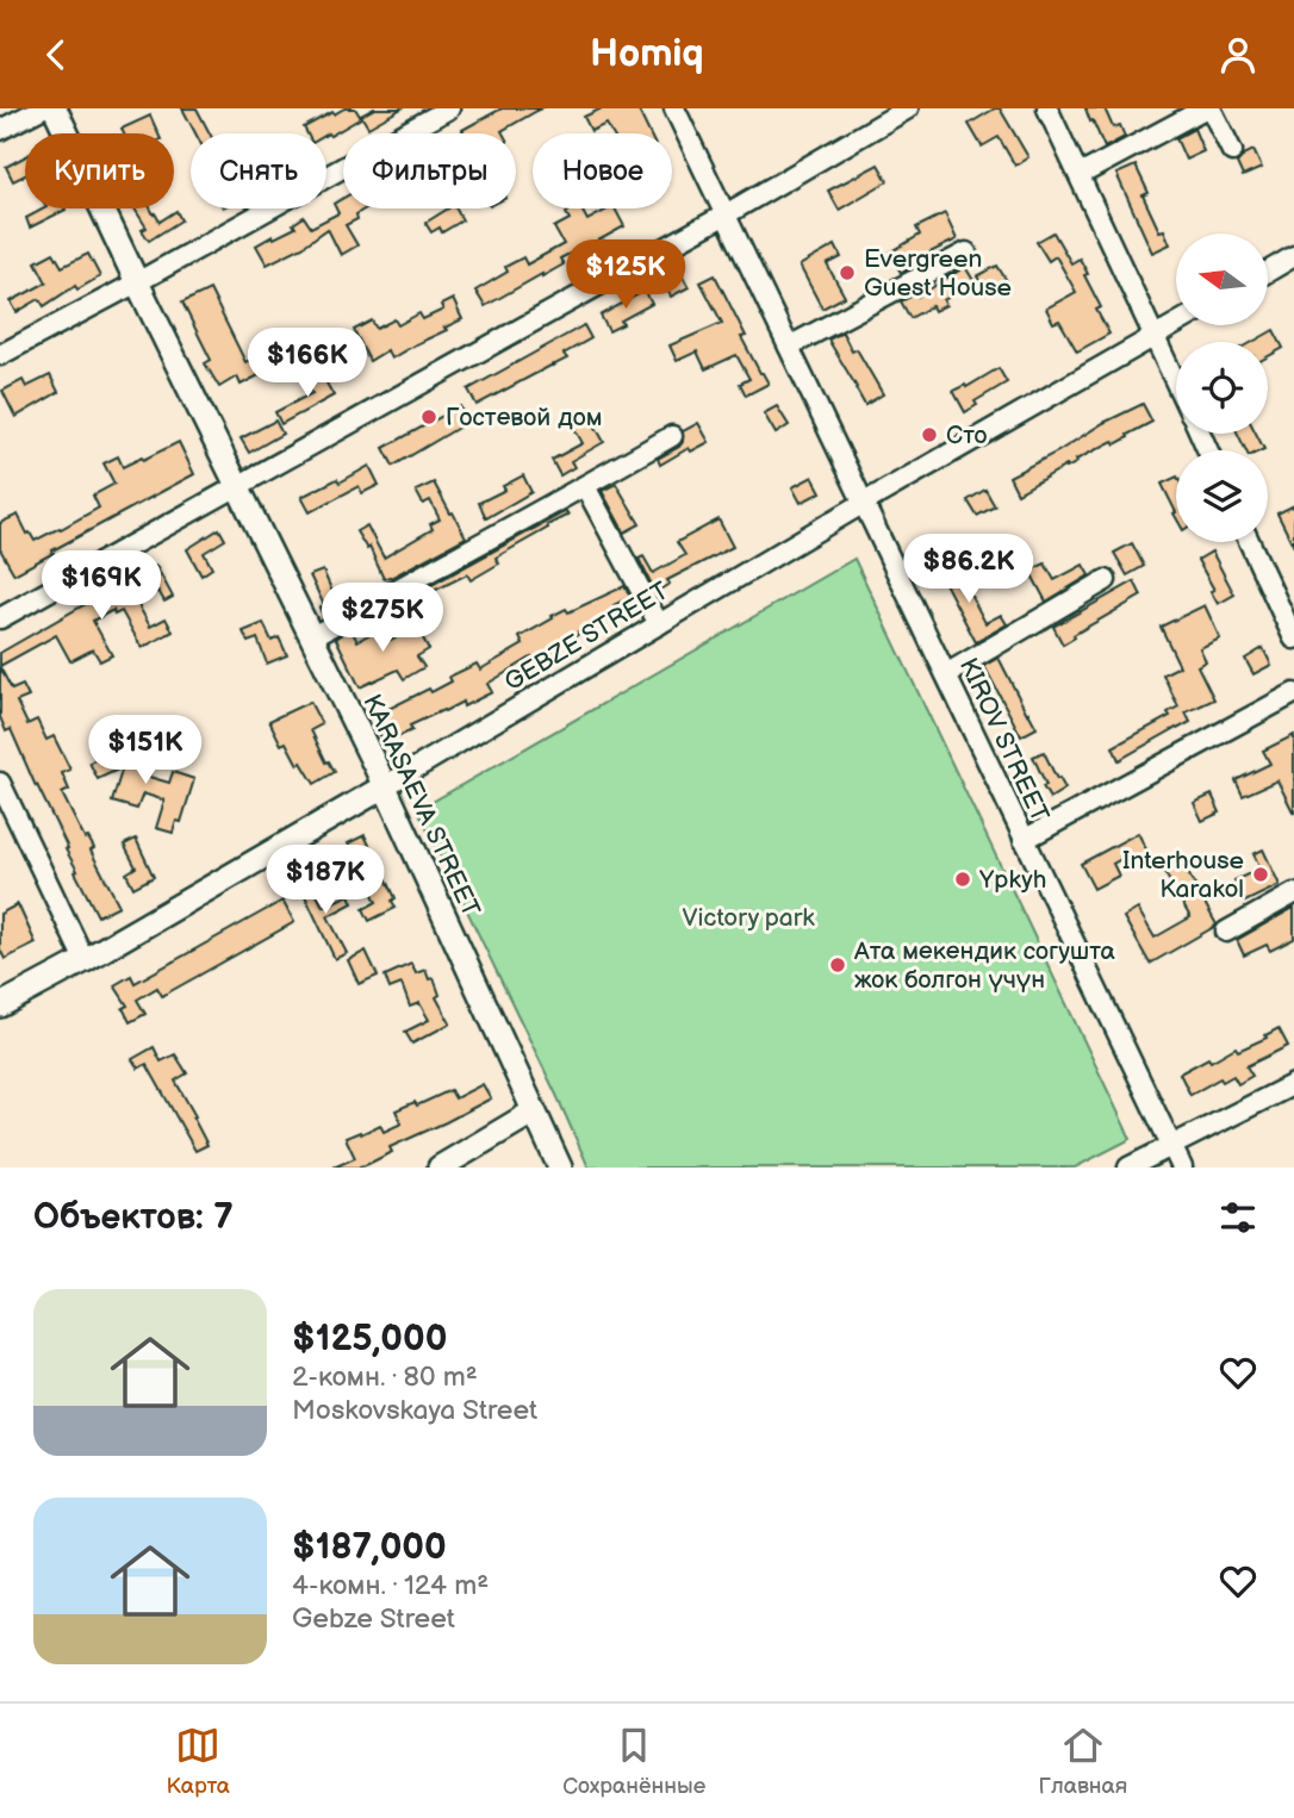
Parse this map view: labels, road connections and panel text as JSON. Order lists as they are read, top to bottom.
{
  "streets": {
    "main road": ["GEBZE STREET", "KARASAEVA STREET"],
    "street": ["KIROV STREET"]
  },
  "crossings": [
    ["GEBZE STREET", "KIROV STREET"],
    ["GEBZE STREET", "KARASAEVA STREET"]
  ],
  "parks": ["Victory park"],
  "places": [
    "Evergreen Guest House",
    "Гостевой дом",
    "Сто",
    "Interhouse Karakol",
    "Ypkyh",
    "Ата мекендик согушта жок болгон үчүн"
  ],
  "north": "left",
  "page": {
    "header": "Homiq",
    "chip": [
      "Купить",
      "Снять",
      "Фильтры",
      "Новое"
    ],
    "price": [
      "$125K",
      "$166K",
      "$86.2K",
      "$169K",
      "$275K",
      "$151K",
      "$187K"
    ],
    "heading": "Объектов: 7",
    "list": [
      {
        "name": "$125,000",
        "note": "2-комн. · 80 m² · Moskovskaya Street"
      },
      {
        "name": "$187,000",
        "note": "4-комн. · 124 m² · Gebze Street"
      }
    ],
    "tabs": ["Карта", "Сохранённые", "Главная"]
  }
}
